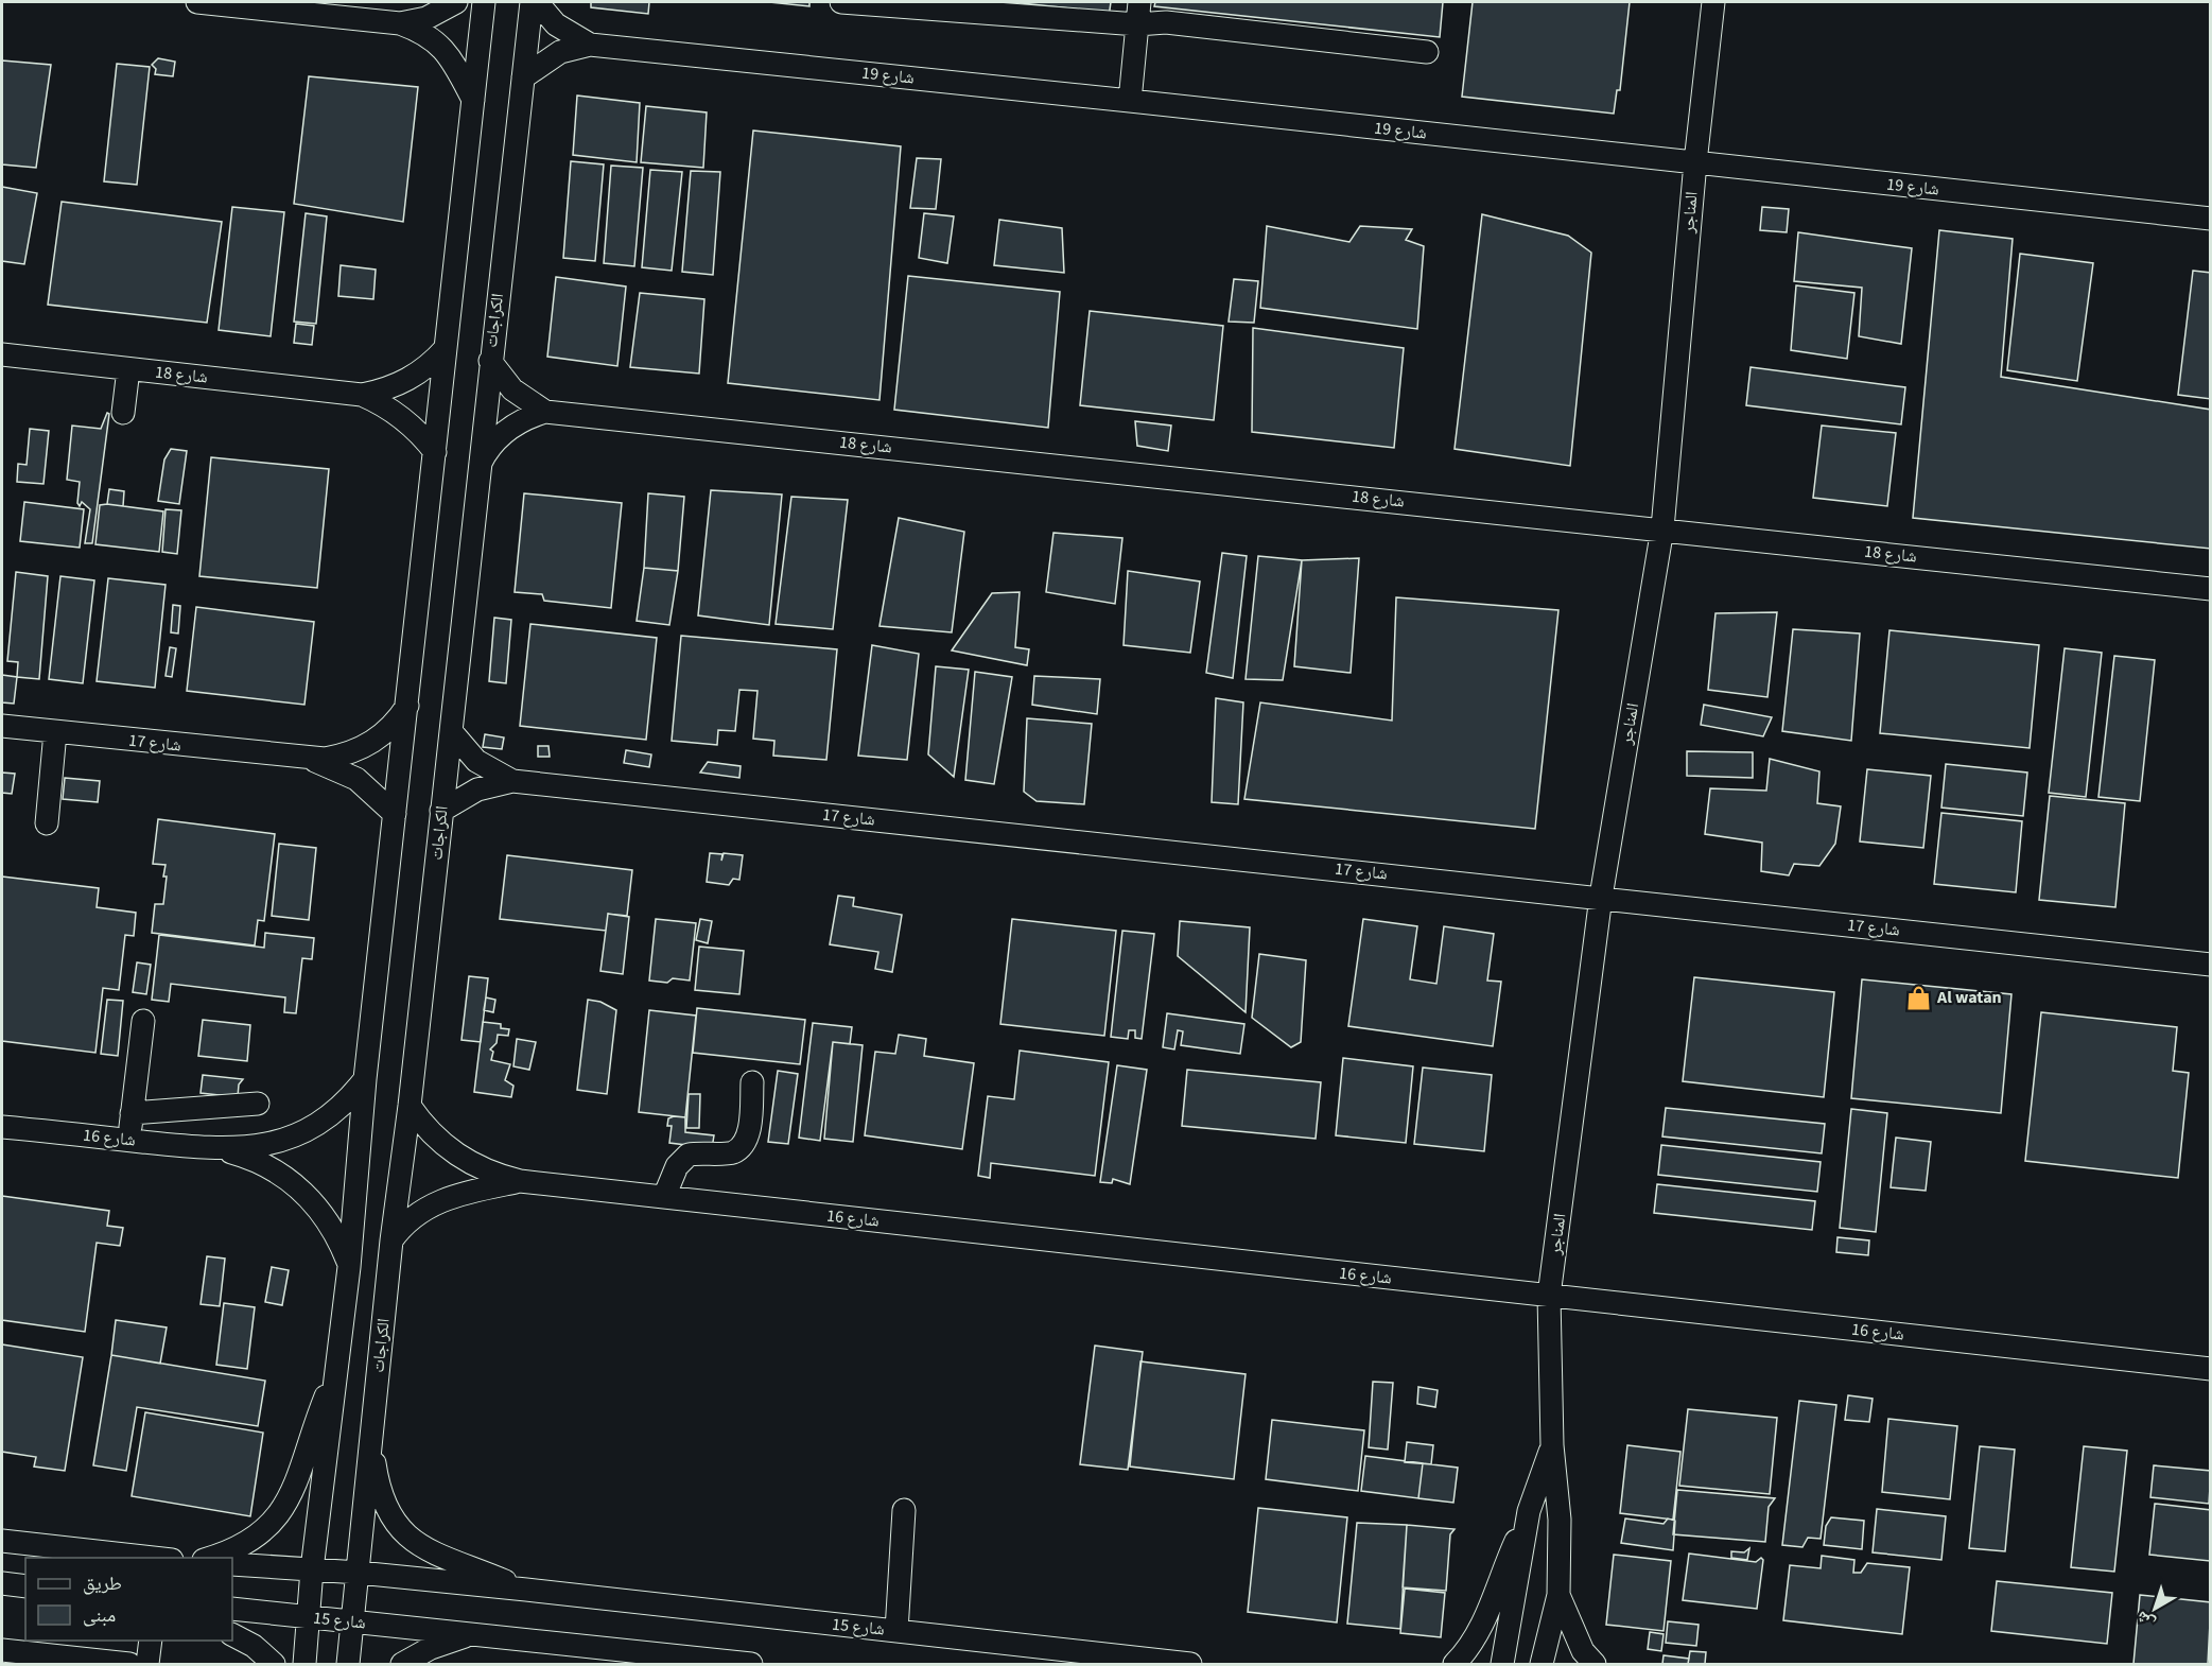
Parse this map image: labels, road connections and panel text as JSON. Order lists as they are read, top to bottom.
{
  "streets": {
    "street": [
      "شارع 19",
      "المناجر",
      "الكراجات",
      "شارع 18",
      "شارع 17",
      "شارع 16",
      "شارع 15"
    ]
  },
  "crossings": [
    ["شارع 19", "المناجر"],
    ["شارع 19", "الكراجات"],
    ["المناجر", "شارع 18"],
    ["المناجر", "شارع 17"],
    ["المناجر", "شارع 16"],
    ["الكراجات", "شارع 18"],
    ["الكراجات", "شارع 17"],
    ["الكراجات", "شارع 16"],
    ["الكراجات", "شارع 15"]
  ],
  "places": {
    "shop": ["Al watan"]
  },
  "legend": ["طريق", "مبنى"],
  "north": "bottom left"
}
